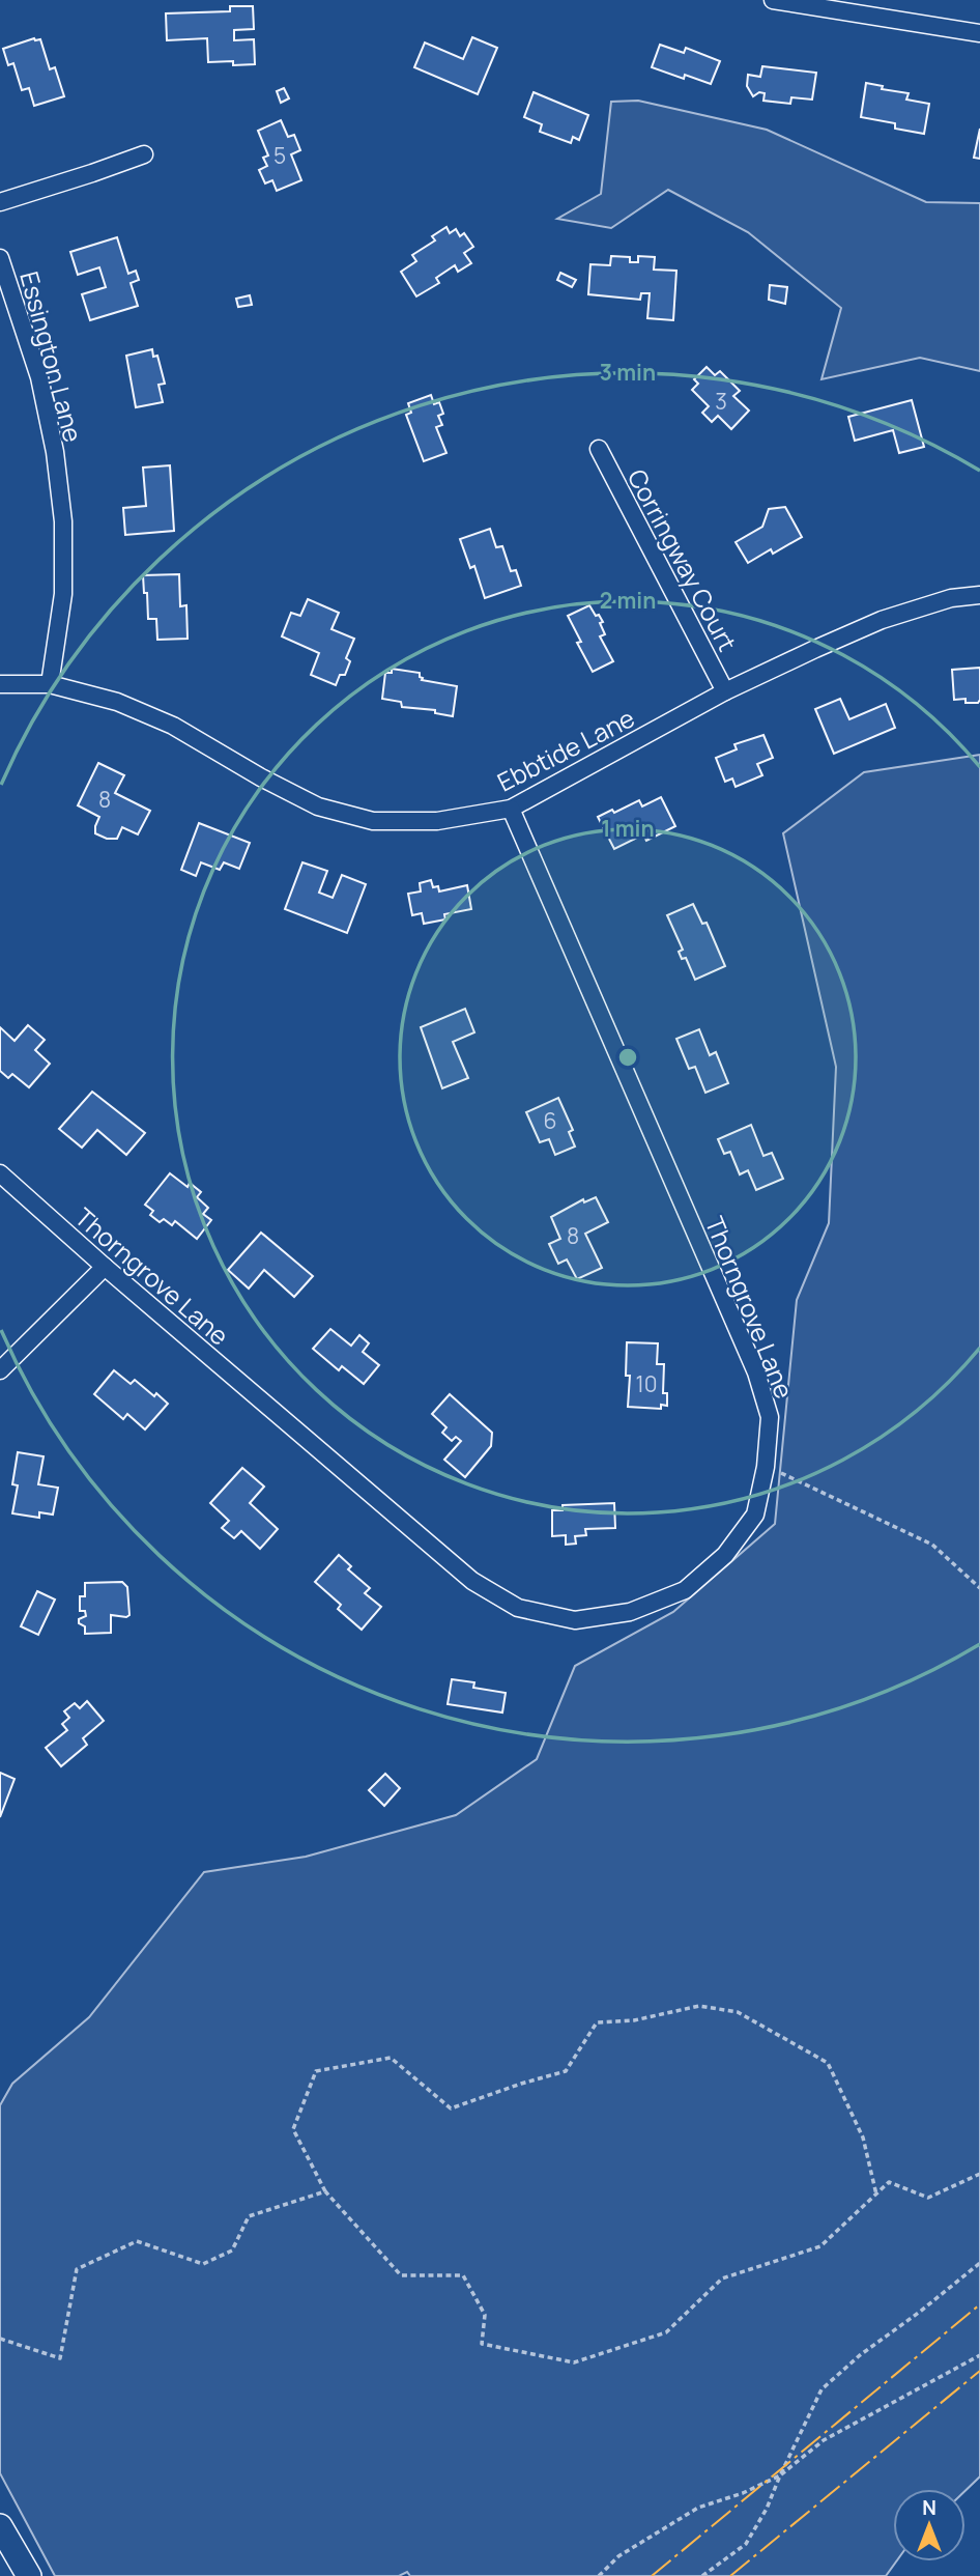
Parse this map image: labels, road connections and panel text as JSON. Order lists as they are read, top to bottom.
{
  "streets": {
    "street": [
      "Essington Lane",
      "Corringway Court",
      "Ebbtide Lane",
      "Thorngrove Lane"
    ]
  },
  "crossings": [
    ["Essington Lane", "Ebbtide Lane"],
    ["Corringway Court", "Ebbtide Lane"],
    ["Ebbtide Lane", "Thorngrove Lane"]
  ],
  "house_numbers": [
    "5",
    "3",
    "8",
    "6",
    "8",
    "10"
  ],
  "north": "top",
  "rings": ["3 min", "2 min", "1 min"]
}
